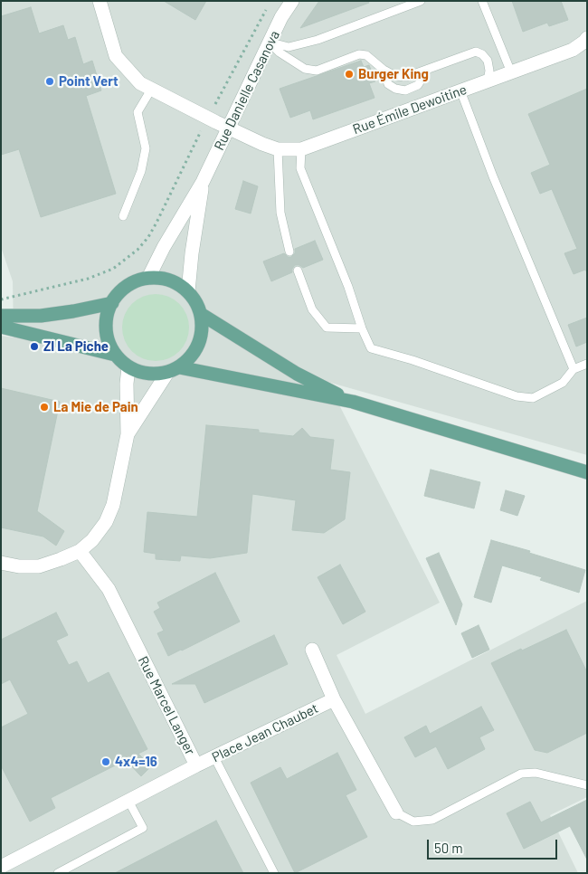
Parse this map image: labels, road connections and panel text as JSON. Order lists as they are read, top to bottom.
{
  "streets": {
    "street": [
      "Rue Danielle Casanova",
      "Rue Émile Dewoitine",
      "Rue Marcel Langer",
      "Place Jean Chaubet"
    ]
  },
  "crossings": [
    ["Rue Danielle Casanova", "Rue Émile Dewoitine"],
    ["Rue Marcel Langer", "Place Jean Chaubet"]
  ],
  "places": [
    "Burger King",
    "Point Vert",
    "ZI La Piche",
    "La Mie de Pain",
    "4x4=16"
  ],
  "scale_bar": "50 m"
}
